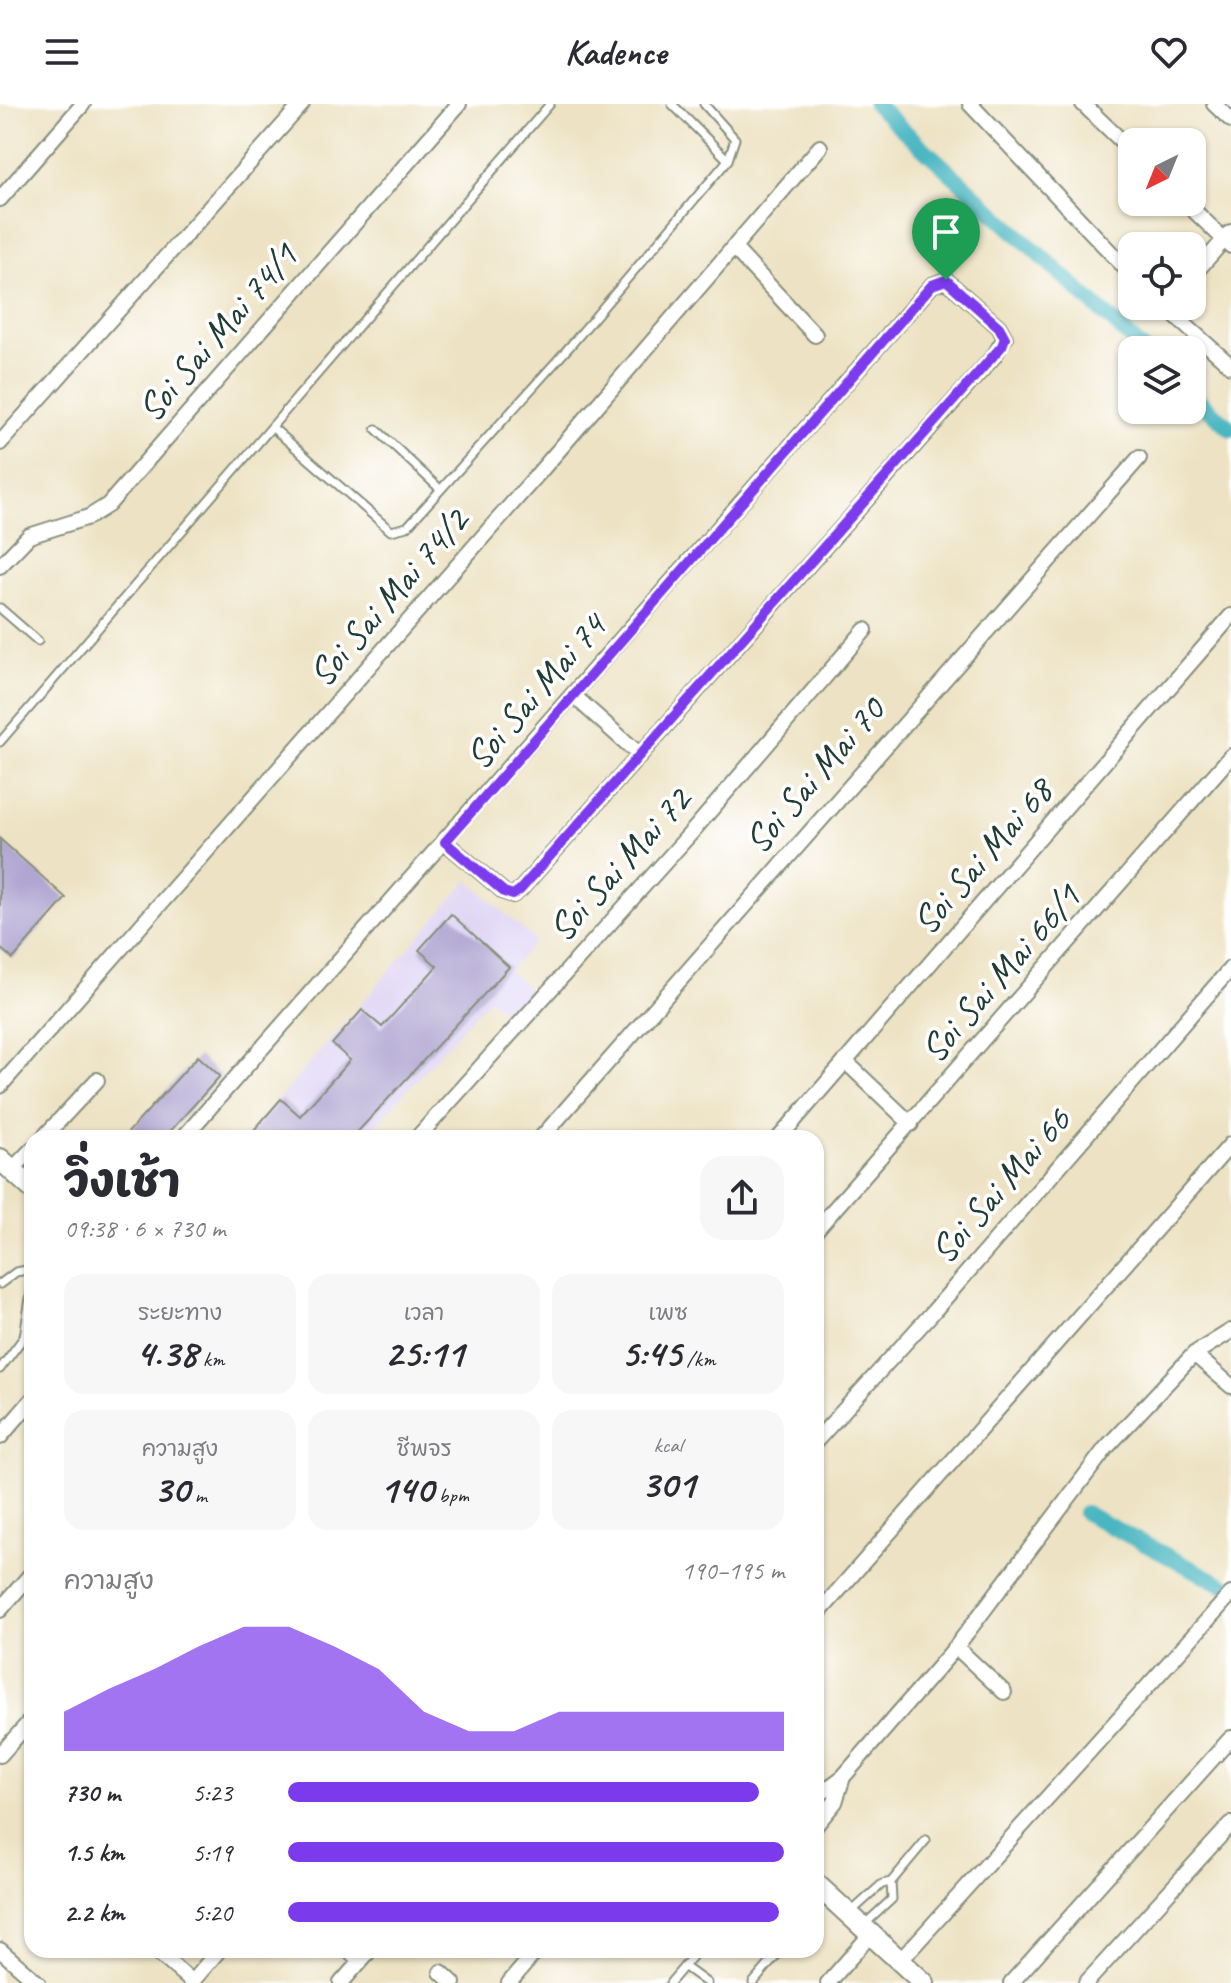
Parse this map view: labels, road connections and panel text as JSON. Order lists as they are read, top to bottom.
{
  "streets": {
    "street": [
      "Soi Sai Mai 74/1",
      "Soi Sai Mai 74/2",
      "Soi Sai Mai 74",
      "Soi Sai Mai 70",
      "Soi Sai Mai 68",
      "Soi Sai Mai 72",
      "Soi Sai Mai 66/1",
      "Soi Sai Mai 66"
    ]
  },
  "north": "bottom left",
  "page": {
    "header": "Kadence",
    "heading": ["วิ่งเช้า", "09:38 · 6 × 730 m"],
    "stats": [
      ["ระยะทาง", "4.38 km"],
      ["เวลา", "25:11"],
      ["เพซ", "5:45 /km"],
      ["ความสูง", "30 m"],
      ["ชีพจร", "140 bpm"],
      ["kcal", "301"]
    ],
    "chart": ["ความสูง", "190–195 m"],
    "list": [
      {
        "name": "730 m",
        "note": "5:23"
      },
      {
        "name": "1.5 km",
        "note": "5:19"
      },
      {
        "name": "2.2 km",
        "note": "5:20"
      }
    ]
  }
}
